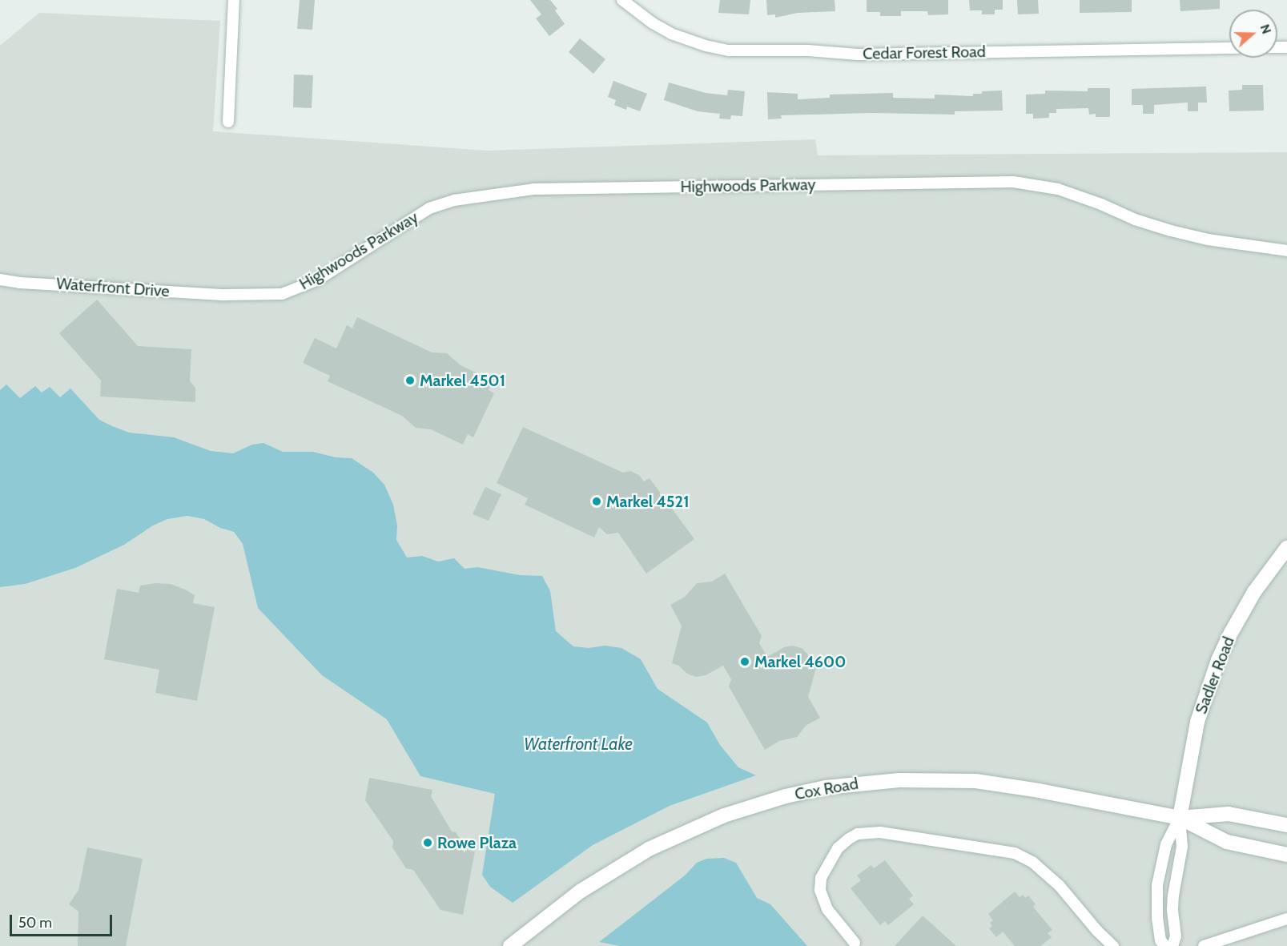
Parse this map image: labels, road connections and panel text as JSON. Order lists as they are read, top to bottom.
{
  "streets": {
    "main road": ["Sadler Road", "Cox Road"],
    "street": ["Cedar Forest Road", "Highwoods Parkway", "Waterfront Drive"]
  },
  "crossings": [
    ["Highwoods Parkway", "Waterfront Drive"],
    ["Sadler Road", "Cox Road"]
  ],
  "water": ["Waterfront Lake"],
  "places": [
    "Markel 4501",
    "Markel 4521",
    "Markel 4600",
    "Rowe Plaza"
  ],
  "scale_bar": "50 m",
  "north": "right"
}
